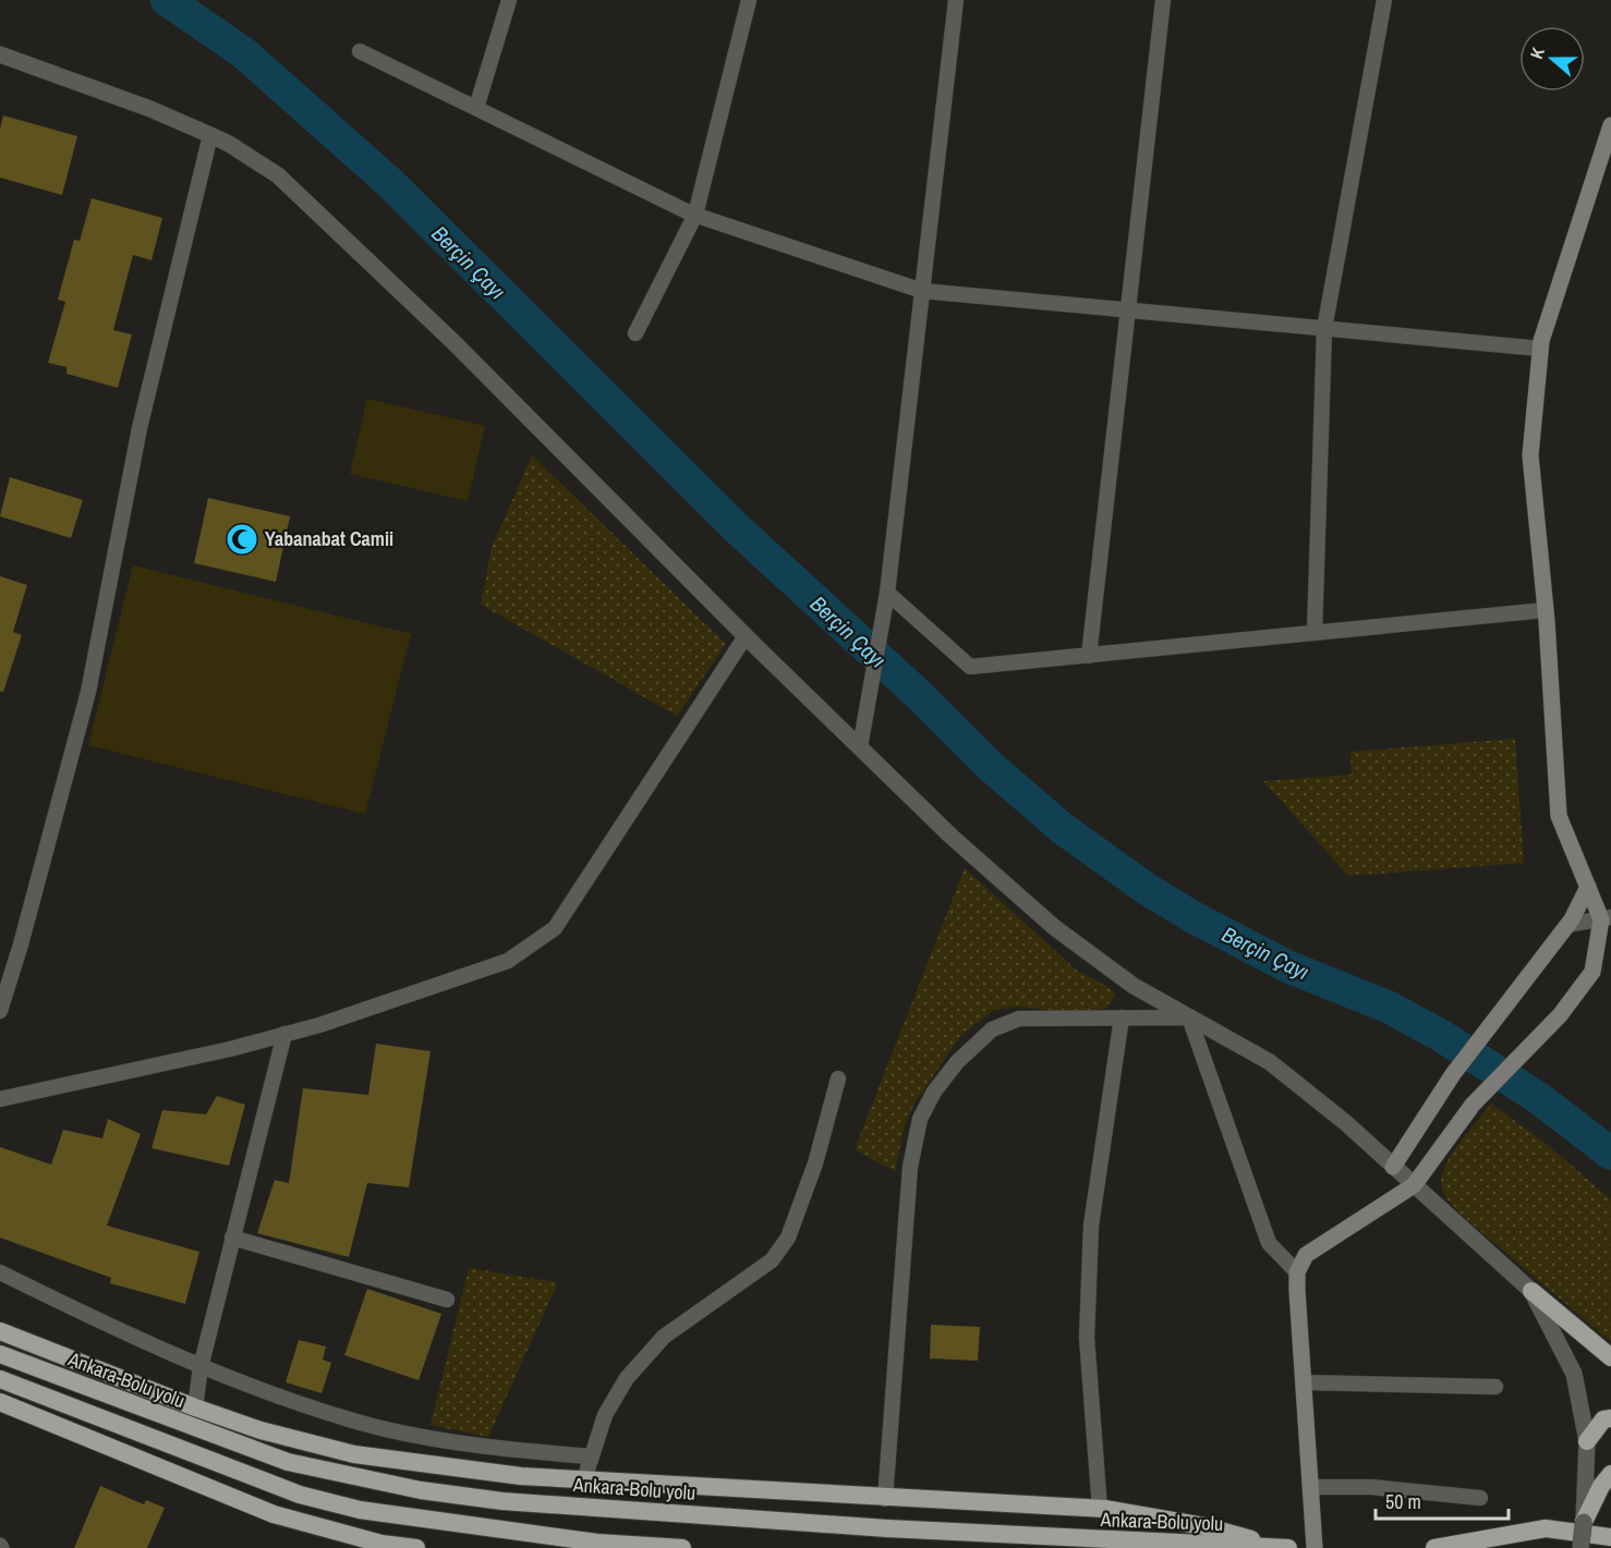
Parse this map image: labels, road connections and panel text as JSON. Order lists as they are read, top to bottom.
{
  "streets": {
    "highway": ["Ankara-Bolu yolu"]
  },
  "water": ["Berçin Çayı"],
  "places": {
    "mosque": ["Yabanabat Camii"]
  },
  "scale_bar": "50 m",
  "north": "left"
}
